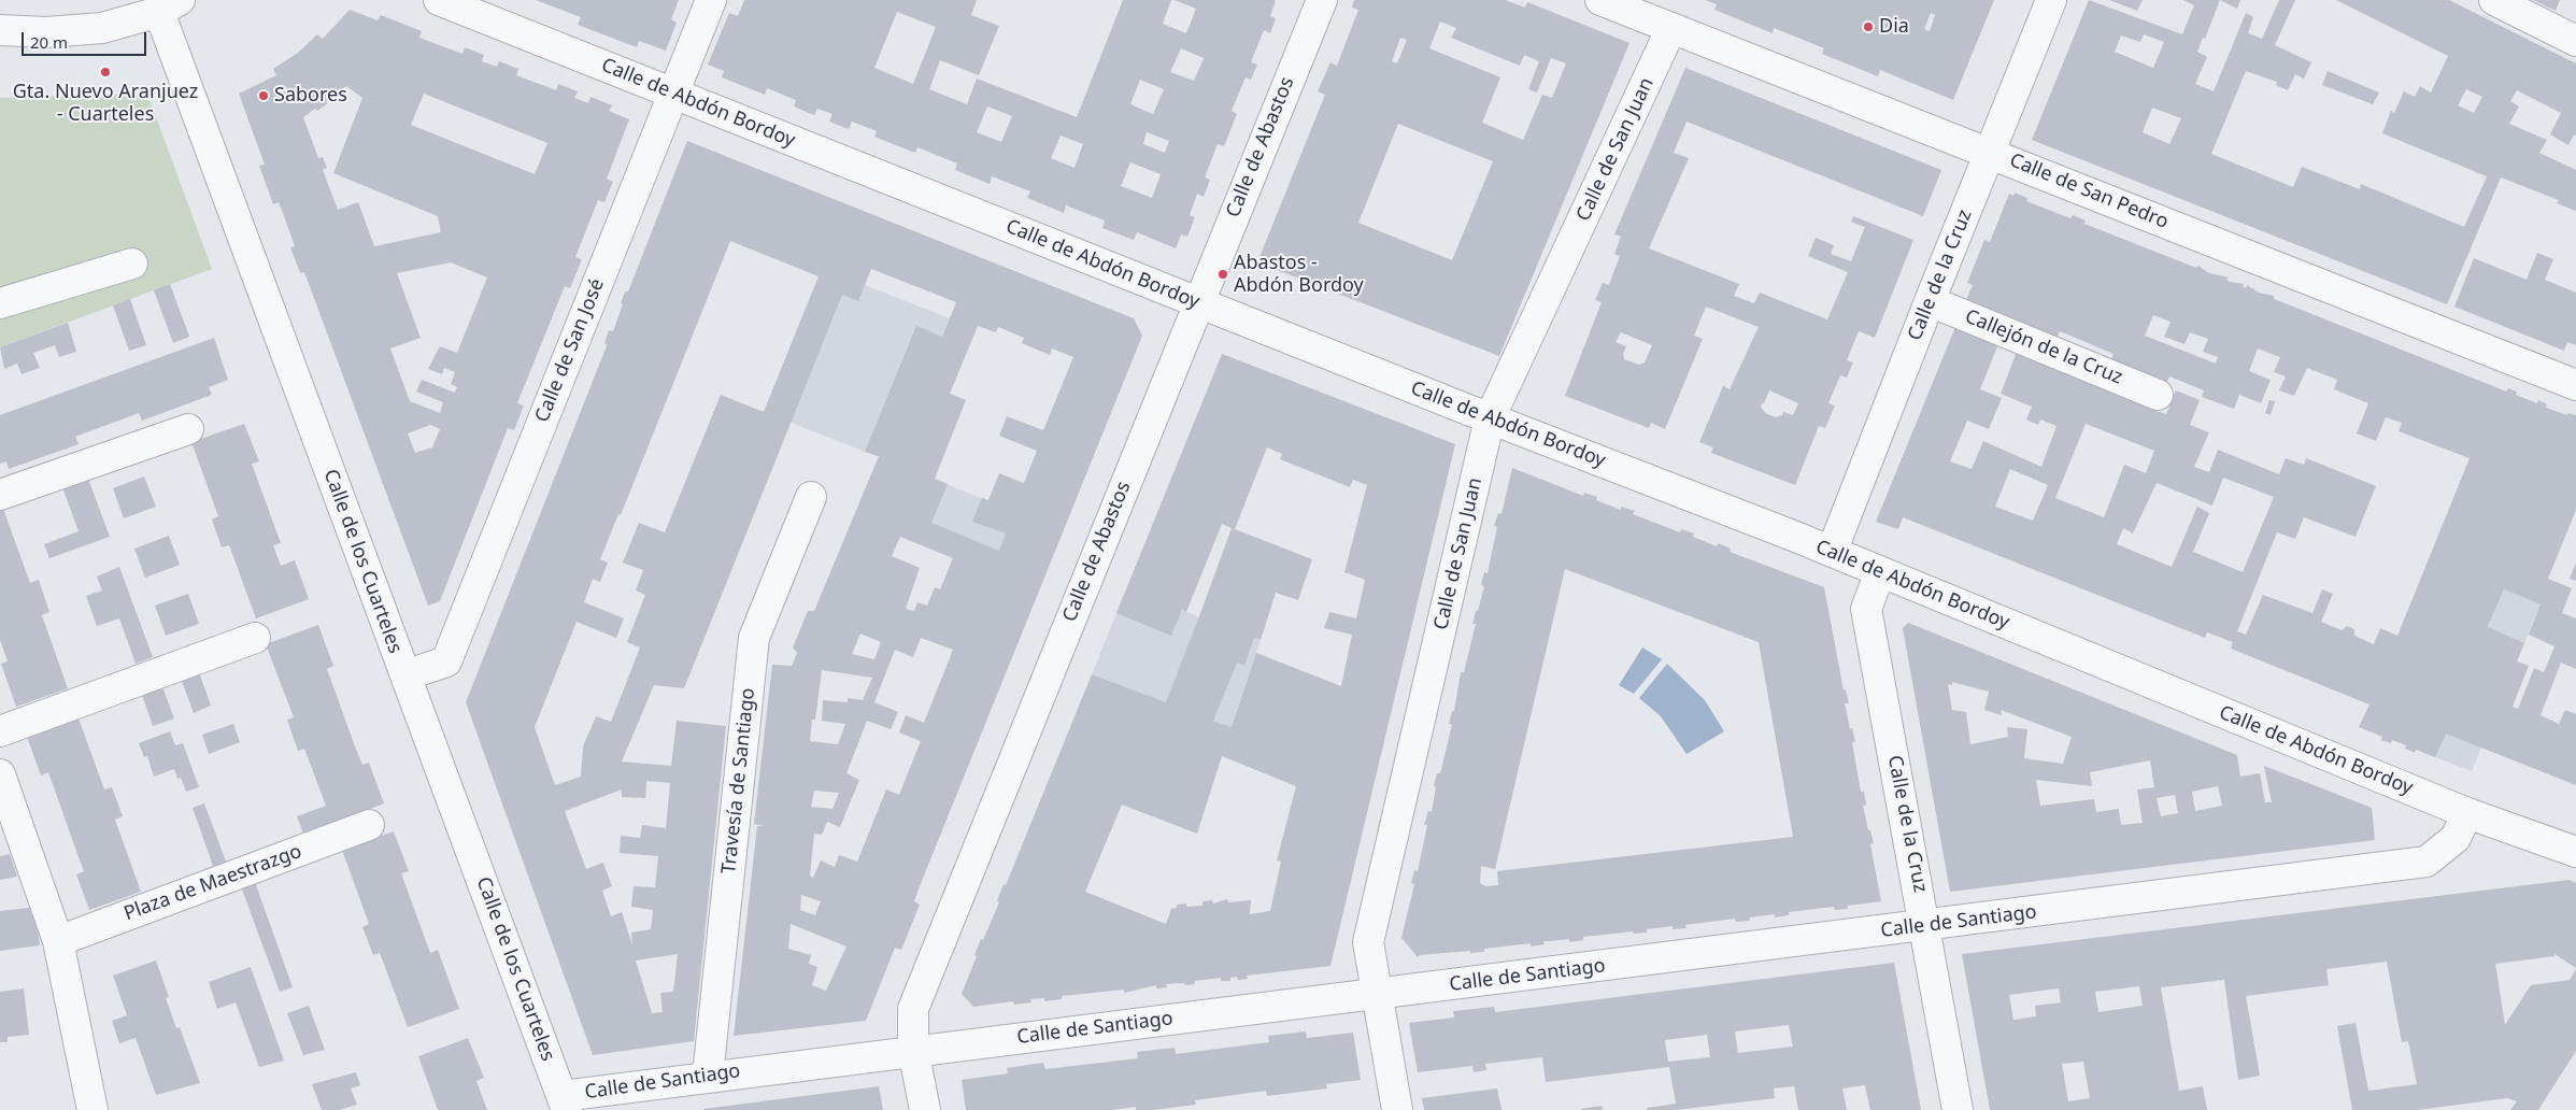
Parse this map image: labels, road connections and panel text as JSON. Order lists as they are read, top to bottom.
{
  "streets": {
    "street": [
      "Calle de Abdón Bordoy",
      "Calle de Abastos",
      "Calle de San Juan",
      "Calle de San Pedro",
      "Calle de la Cruz",
      "Callejón de la Cruz",
      "Calle de San José",
      "Calle de los Cuarteles",
      "Travesía de Santiago",
      "Plaza de Maestrazgo",
      "Calle de Santiago"
    ]
  },
  "crossings": [
    ["Calle de Abdón Bordoy", "Calle de Abastos"],
    ["Calle de Abdón Bordoy", "Calle de San Juan"],
    ["Calle de Abdón Bordoy", "Calle de la Cruz"],
    ["Calle de Abdón Bordoy", "Calle de San José"],
    ["Calle de Abdón Bordoy", "Calle de Santiago"],
    ["Calle de Abastos", "Calle de Santiago"],
    ["Calle de San Juan", "Calle de San Pedro"],
    ["Calle de San Juan", "Calle de Santiago"],
    ["Calle de San Pedro", "Calle de la Cruz"],
    ["Calle de la Cruz", "Callejón de la Cruz"],
    ["Calle de la Cruz", "Calle de Santiago"],
    ["Calle de San José", "Calle de los Cuarteles"],
    ["Calle de los Cuarteles", "Calle de Santiago"],
    ["Travesía de Santiago", "Calle de Santiago"]
  ],
  "places": [
    "Dia",
    "Gta. Nuevo Aranjuez - Cuarteles",
    "Sabores",
    "Abastos - Abdón Bordoy"
  ],
  "scale_bar": "20 m"
}
